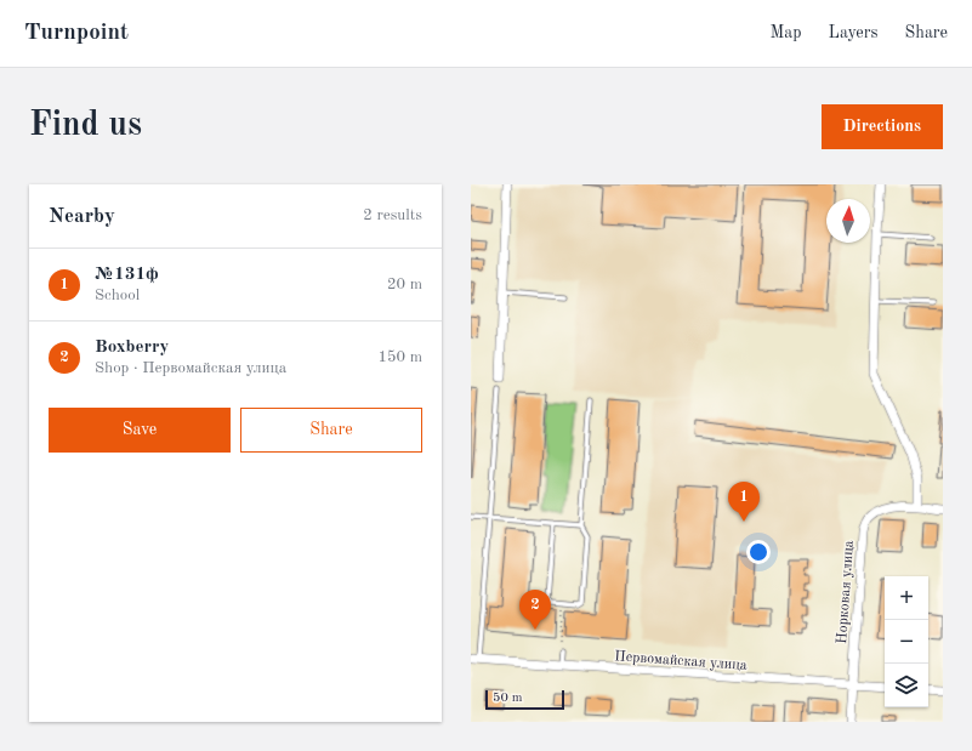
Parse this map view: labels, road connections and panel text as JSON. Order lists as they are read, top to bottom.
{
  "streets": {
    "street": ["Норковая улица", "Первомайская улица"]
  },
  "crossings": [
    ["Норковая улица", "Первомайская улица"]
  ],
  "scale_bar": "50 m",
  "north": "top",
  "page": {
    "header": "Turnpoint",
    "nav": ["Map", "Layers", "Share"],
    "buttons": [
      "Directions",
      ["Save", "Share"]
    ],
    "title": "Find us",
    "heading": ["Nearby", "2 results"],
    "list": [
      {
        "mark": "1",
        "name": "№131ф",
        "note": "School",
        "value": "20 m"
      },
      {
        "mark": "2",
        "name": "Boxberry",
        "note": "Shop · Первомайская улица",
        "value": "150 m"
      }
    ],
    "pins": ["1", "2"],
    "map_buttons": ["+", "−"],
    "scale": "50 m"
  }
}
